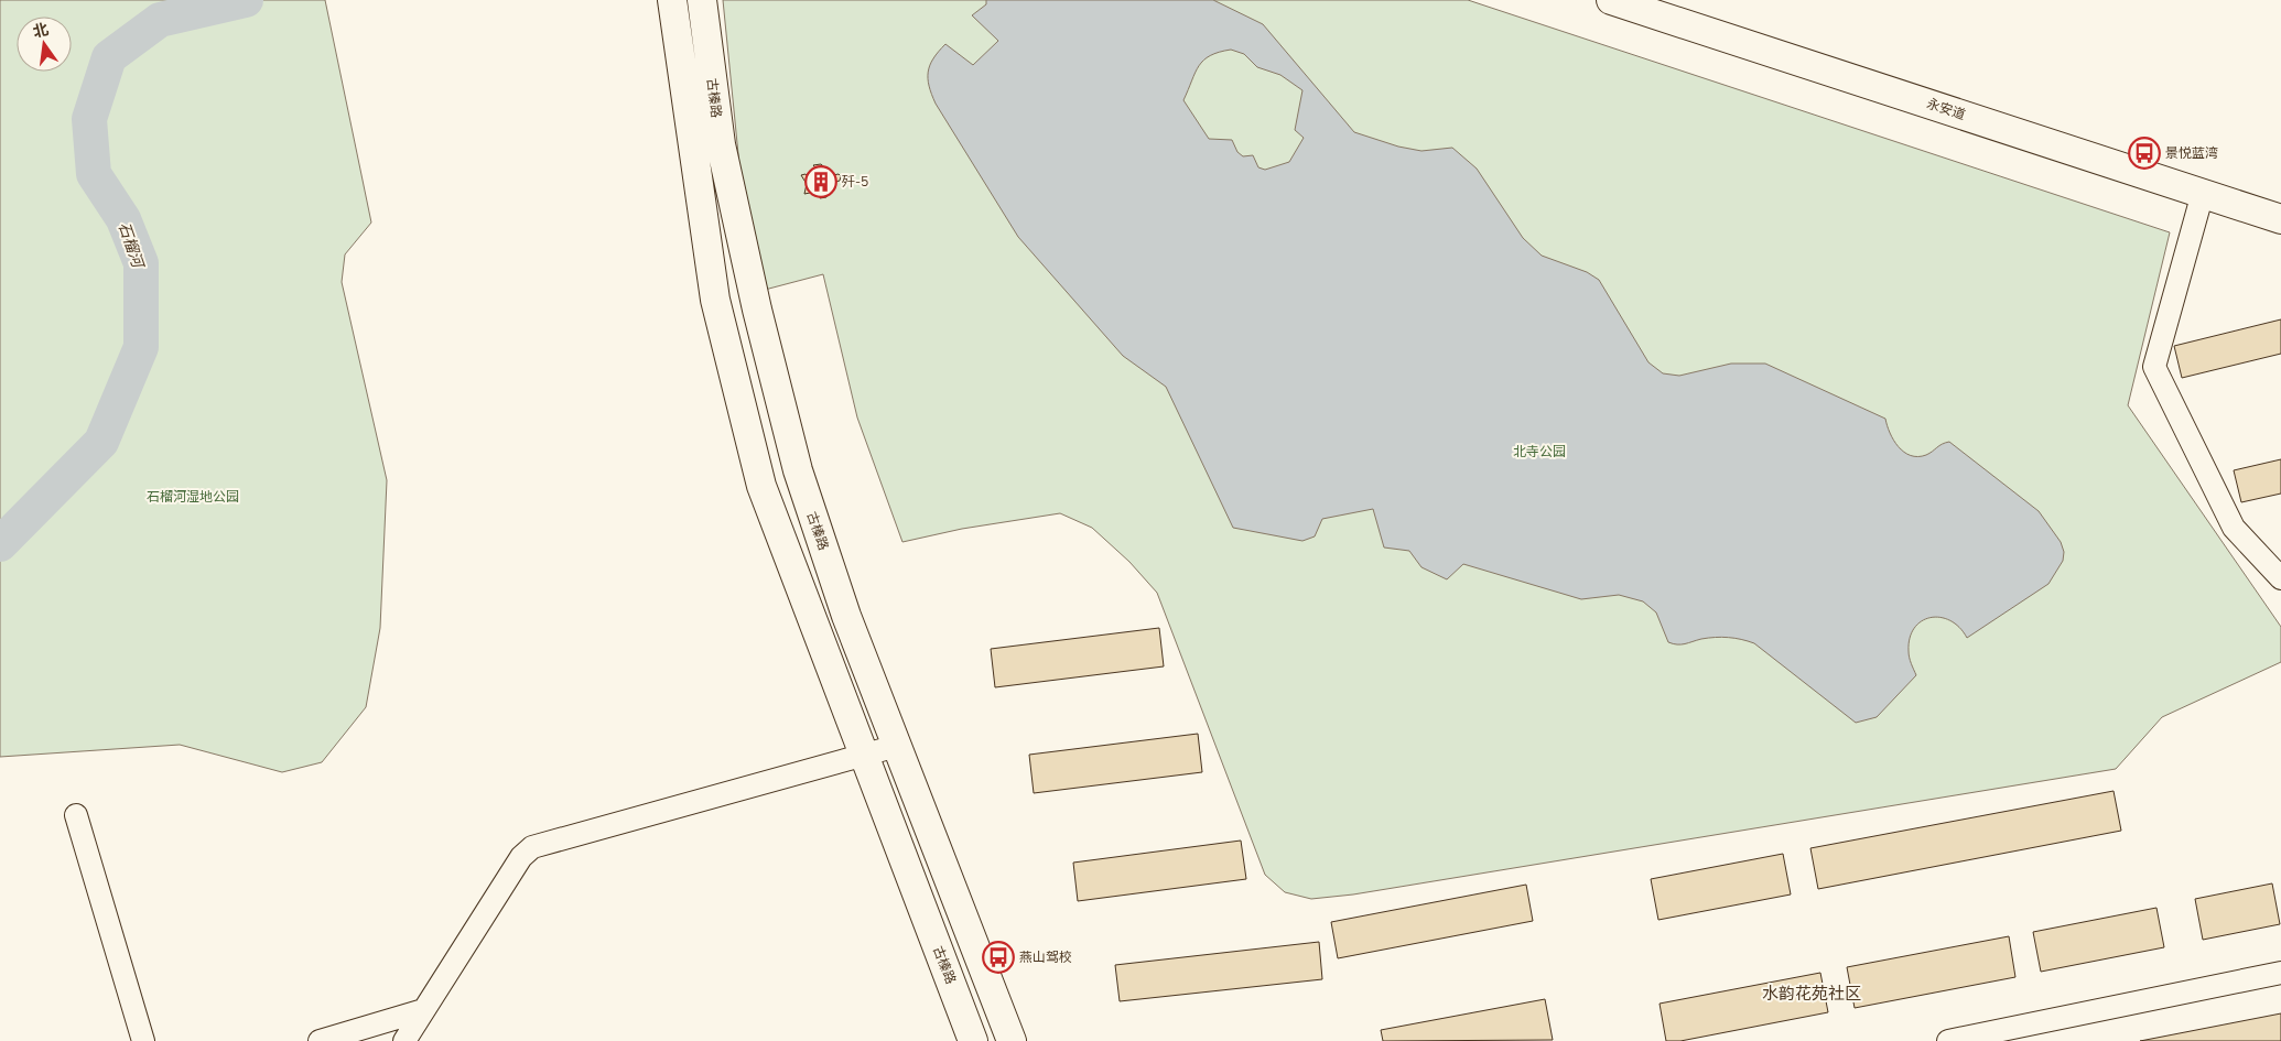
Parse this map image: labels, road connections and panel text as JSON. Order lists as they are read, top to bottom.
{
  "streets": {
    "main road": ["古榛路", "永安道"]
  },
  "districts": ["水韵花苑社区"],
  "water": ["石榴河"],
  "parks": ["北寺公园", "石榴河湿地公园"],
  "places": {
    "bus stop": ["景悦蓝湾", "燕山驾校"],
    "building": ["歼-5"]
  },
  "north": "top"
}
